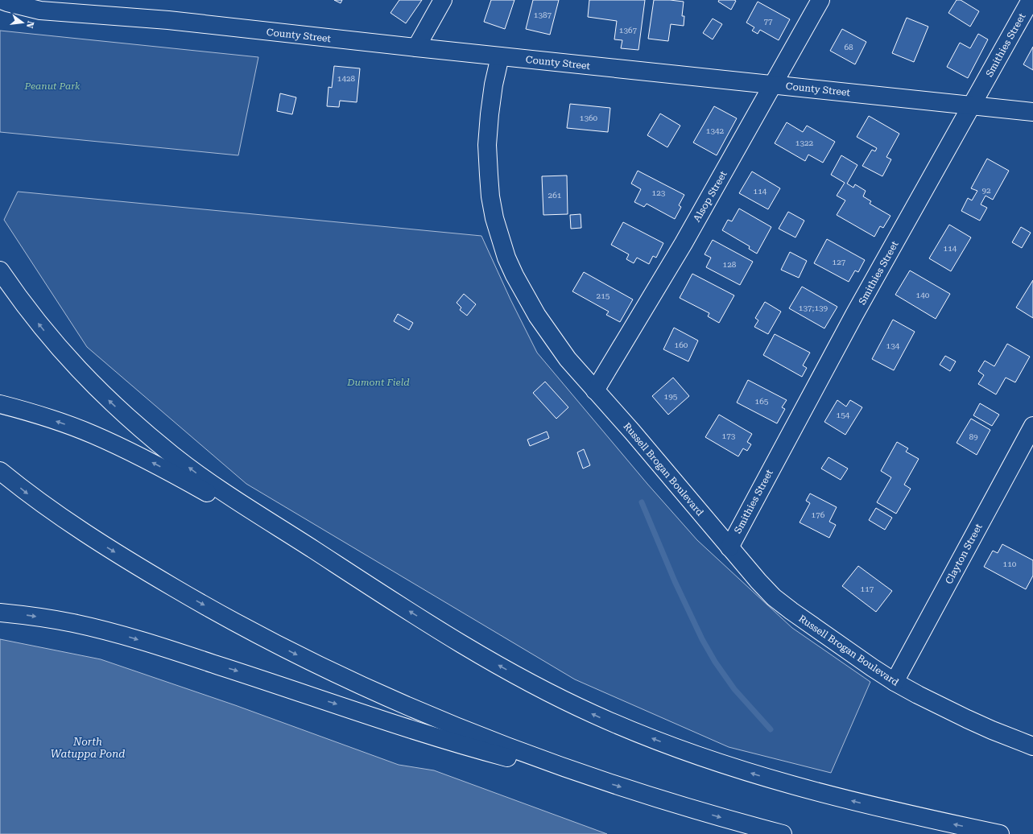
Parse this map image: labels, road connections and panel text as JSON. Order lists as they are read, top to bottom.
{
  "streets": {
    "main road": [
      "County Street",
      "Smithies Street",
      "Alsop Street",
      "Russell Brogan Boulevard",
      "Clayton Street"
    ]
  },
  "crossings": [
    ["County Street", "Smithies Street"],
    ["County Street", "Alsop Street"],
    ["County Street", "Russell Brogan Boulevard"],
    ["Smithies Street", "Russell Brogan Boulevard"],
    ["Alsop Street", "Russell Brogan Boulevard"],
    ["Russell Brogan Boulevard", "Clayton Street"]
  ],
  "water": ["North Watuppa Pond"],
  "parks": ["Peanut Park", "Dumont Field"],
  "house_numbers": [
    "1387",
    "77",
    "1367",
    "68",
    "1428",
    "1360",
    "1342",
    "1322",
    "92",
    "114",
    "123",
    "261",
    "114",
    "127",
    "128",
    "140",
    "215",
    "137;139",
    "160",
    "134",
    "195",
    "165",
    "154",
    "173",
    "89",
    "176",
    "110",
    "117"
  ],
  "north": "right"
}
